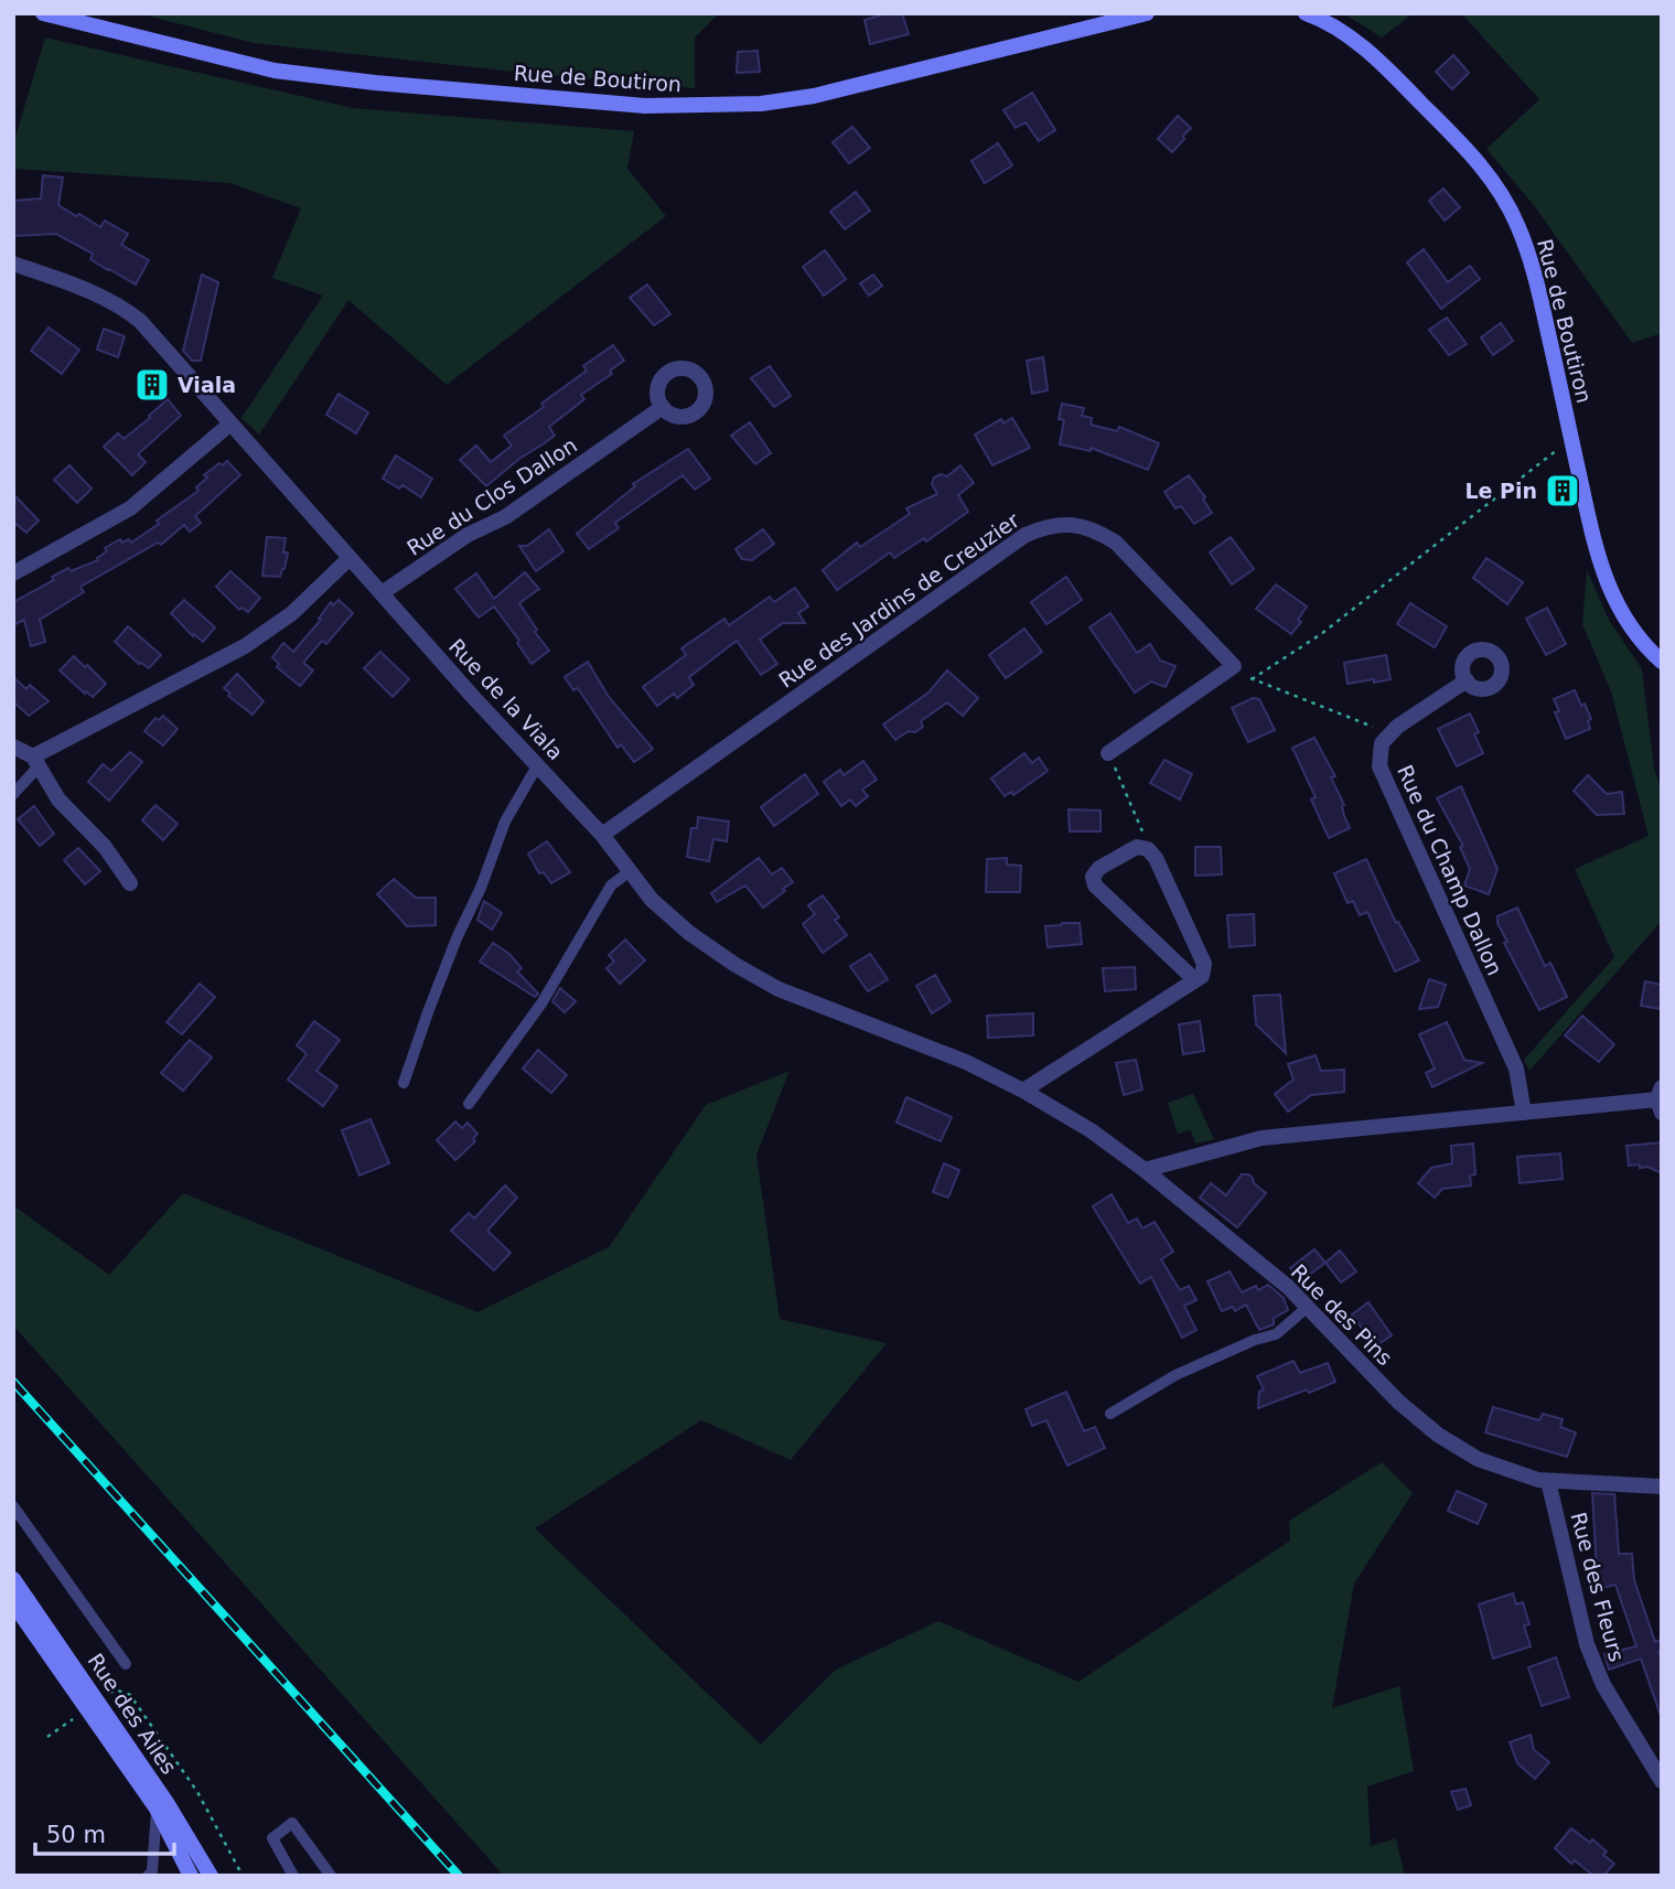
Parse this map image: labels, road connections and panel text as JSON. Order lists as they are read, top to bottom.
{
  "streets": {
    "main road": ["Rue de Boutiron", "Rue des Ailes"],
    "street": [
      "Rue du Clos Dallon",
      "Rue des Jardins de Creuzier",
      "Rue de la Viala",
      "Rue du Champ Dallon",
      "Rue des Pins",
      "Rue des Fleurs"
    ]
  },
  "crossings": [
    ["Rue du Clos Dallon", "Rue de la Viala"],
    ["Rue des Jardins de Creuzier", "Rue de la Viala"],
    ["Rue de la Viala", "Rue des Pins"],
    ["Rue des Pins", "Rue des Fleurs"]
  ],
  "places": {
    "building": ["Viala", "Le Pin"]
  },
  "scale_bar": "50 m"
}
